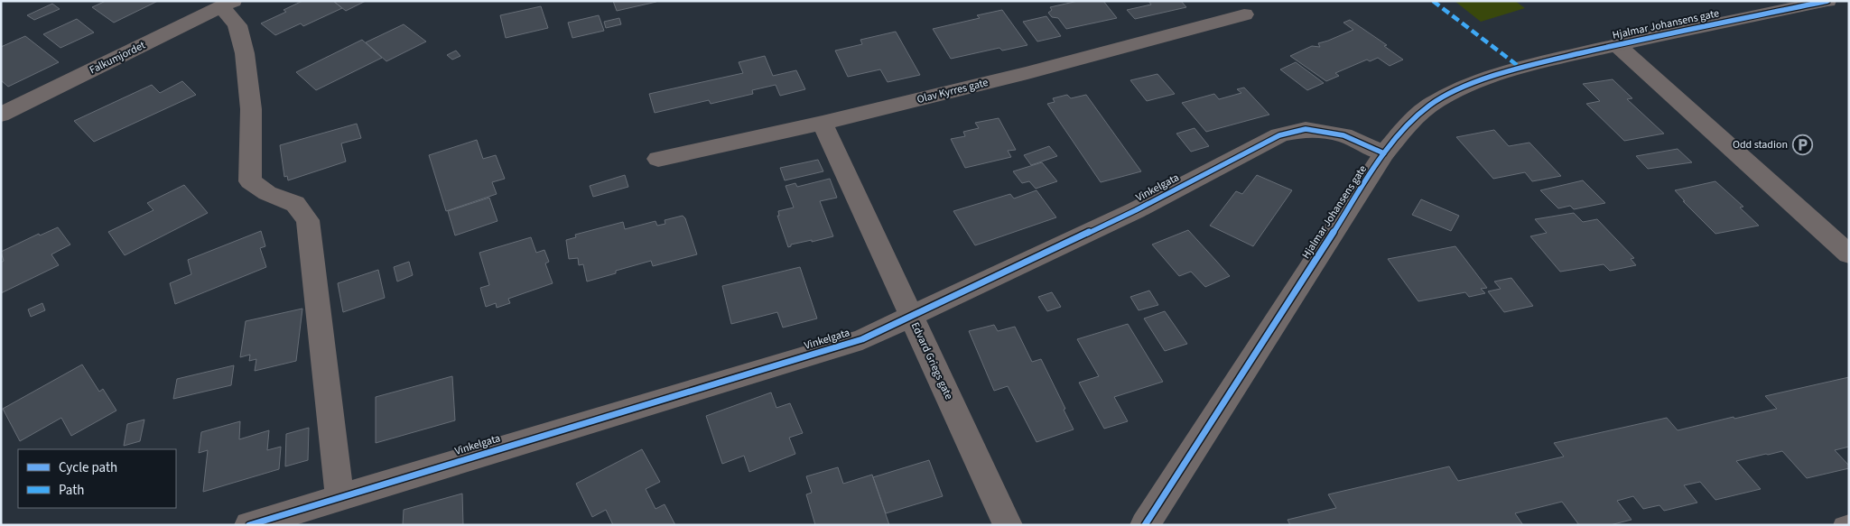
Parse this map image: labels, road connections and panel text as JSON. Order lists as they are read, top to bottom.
{
  "streets": {
    "street": [
      "Hjalmar Johansens gate",
      "Falkumjordet",
      "Olav Kyrres gate",
      "Vinkelgata",
      "Edvard Griegs gate"
    ]
  },
  "crossings": [
    ["Hjalmar Johansens gate", "Vinkelgata"],
    ["Olav Kyrres gate", "Edvard Griegs gate"],
    ["Vinkelgata", "Edvard Griegs gate"]
  ],
  "places": {
    "parking": ["Odd stadion"]
  },
  "legend": ["Cycle path", "Path"]
}
